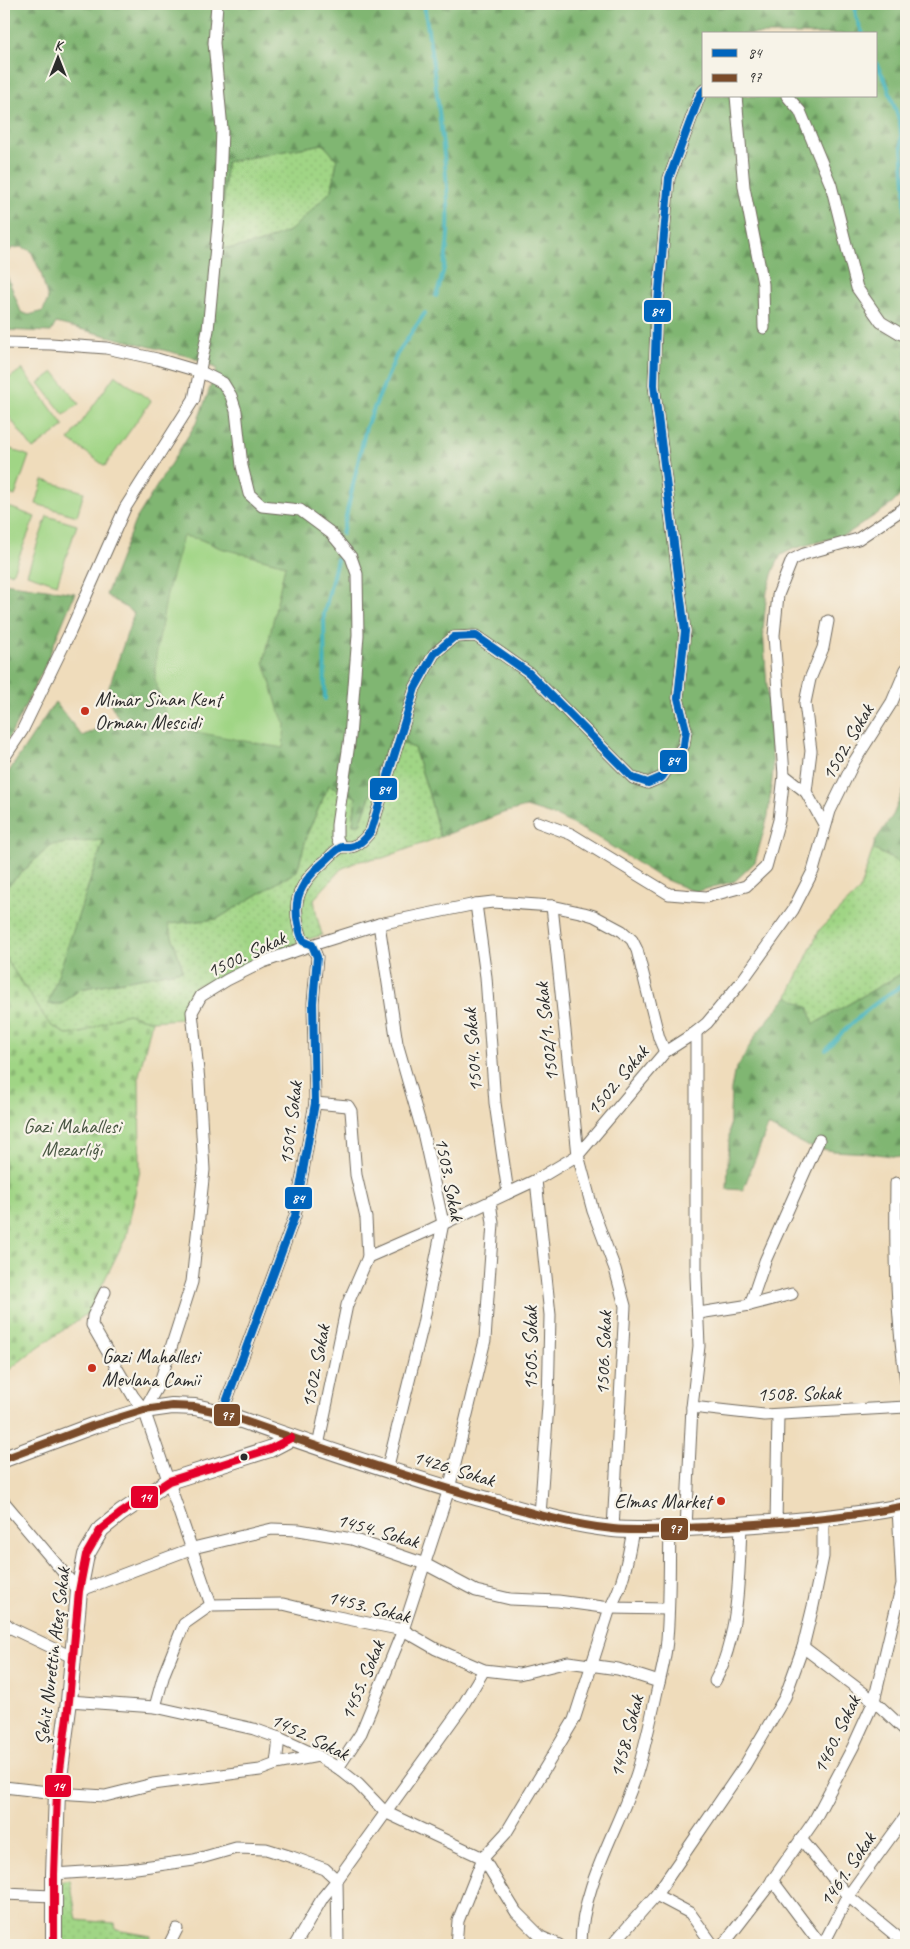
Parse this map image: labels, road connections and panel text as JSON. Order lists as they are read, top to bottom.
{
  "streets": {
    "main road": ["1426. Sokak", "Şehit Nurettin Ateş Sokak"],
    "street": [
      "1502. Sokak",
      "1500. Sokak",
      "1502/1. Sokak",
      "1504. Sokak",
      "1501. Sokak",
      "1503. Sokak",
      "1505. Sokak",
      "1506. Sokak",
      "1508. Sokak",
      "1454. Sokak",
      "1453. Sokak",
      "1455. Sokak",
      "1460. Sokak",
      "1452. Sokak",
      "1458. Sokak",
      "1461. Sokak"
    ]
  },
  "crossings": [
    ["1502. Sokak", "1500. Sokak"],
    ["1502. Sokak", "1502/1. Sokak"],
    ["1502. Sokak", "1504. Sokak"],
    ["1502. Sokak", "1503. Sokak"],
    ["1502. Sokak", "1505. Sokak"],
    ["1502. Sokak", "1506. Sokak"],
    ["1502. Sokak", "1426. Sokak"],
    ["1502. Sokak", "1455. Sokak"],
    ["1502. Sokak", "1458. Sokak"],
    ["1500. Sokak", "1502/1. Sokak"],
    ["1500. Sokak", "1504. Sokak"],
    ["1500. Sokak", "1501. Sokak"],
    ["1500. Sokak", "1503. Sokak"],
    ["1500. Sokak", "1426. Sokak"],
    ["1502/1. Sokak", "1506. Sokak"],
    ["1501. Sokak", "1426. Sokak"],
    ["1503. Sokak", "1426. Sokak"],
    ["1505. Sokak", "1426. Sokak"],
    ["1506. Sokak", "1426. Sokak"],
    ["1508. Sokak", "1458. Sokak"],
    ["1426. Sokak", "Şehit Nurettin Ateş Sokak"],
    ["1426. Sokak", "1455. Sokak"],
    ["1426. Sokak", "1460. Sokak"],
    ["1426. Sokak", "1458. Sokak"],
    ["1454. Sokak", "Şehit Nurettin Ateş Sokak"],
    ["1454. Sokak", "1455. Sokak"],
    ["1454. Sokak", "1458. Sokak"],
    ["1453. Sokak", "1455. Sokak"],
    ["1453. Sokak", "1458. Sokak"],
    ["Şehit Nurettin Ateş Sokak", "1452. Sokak"],
    ["1455. Sokak", "1452. Sokak"]
  ],
  "parks": ["Gazi Mahallesi Mezarlığı"],
  "places": ["Mimar Sinan Kent Ormanı Mescidi", "Gazi Mahallesi Mevlana Camii", "Elmas Market"],
  "lines": ["transit line 84", "transit line 97", "transit line 14"],
  "legend": ["84", "97"],
  "north": "top"
}
